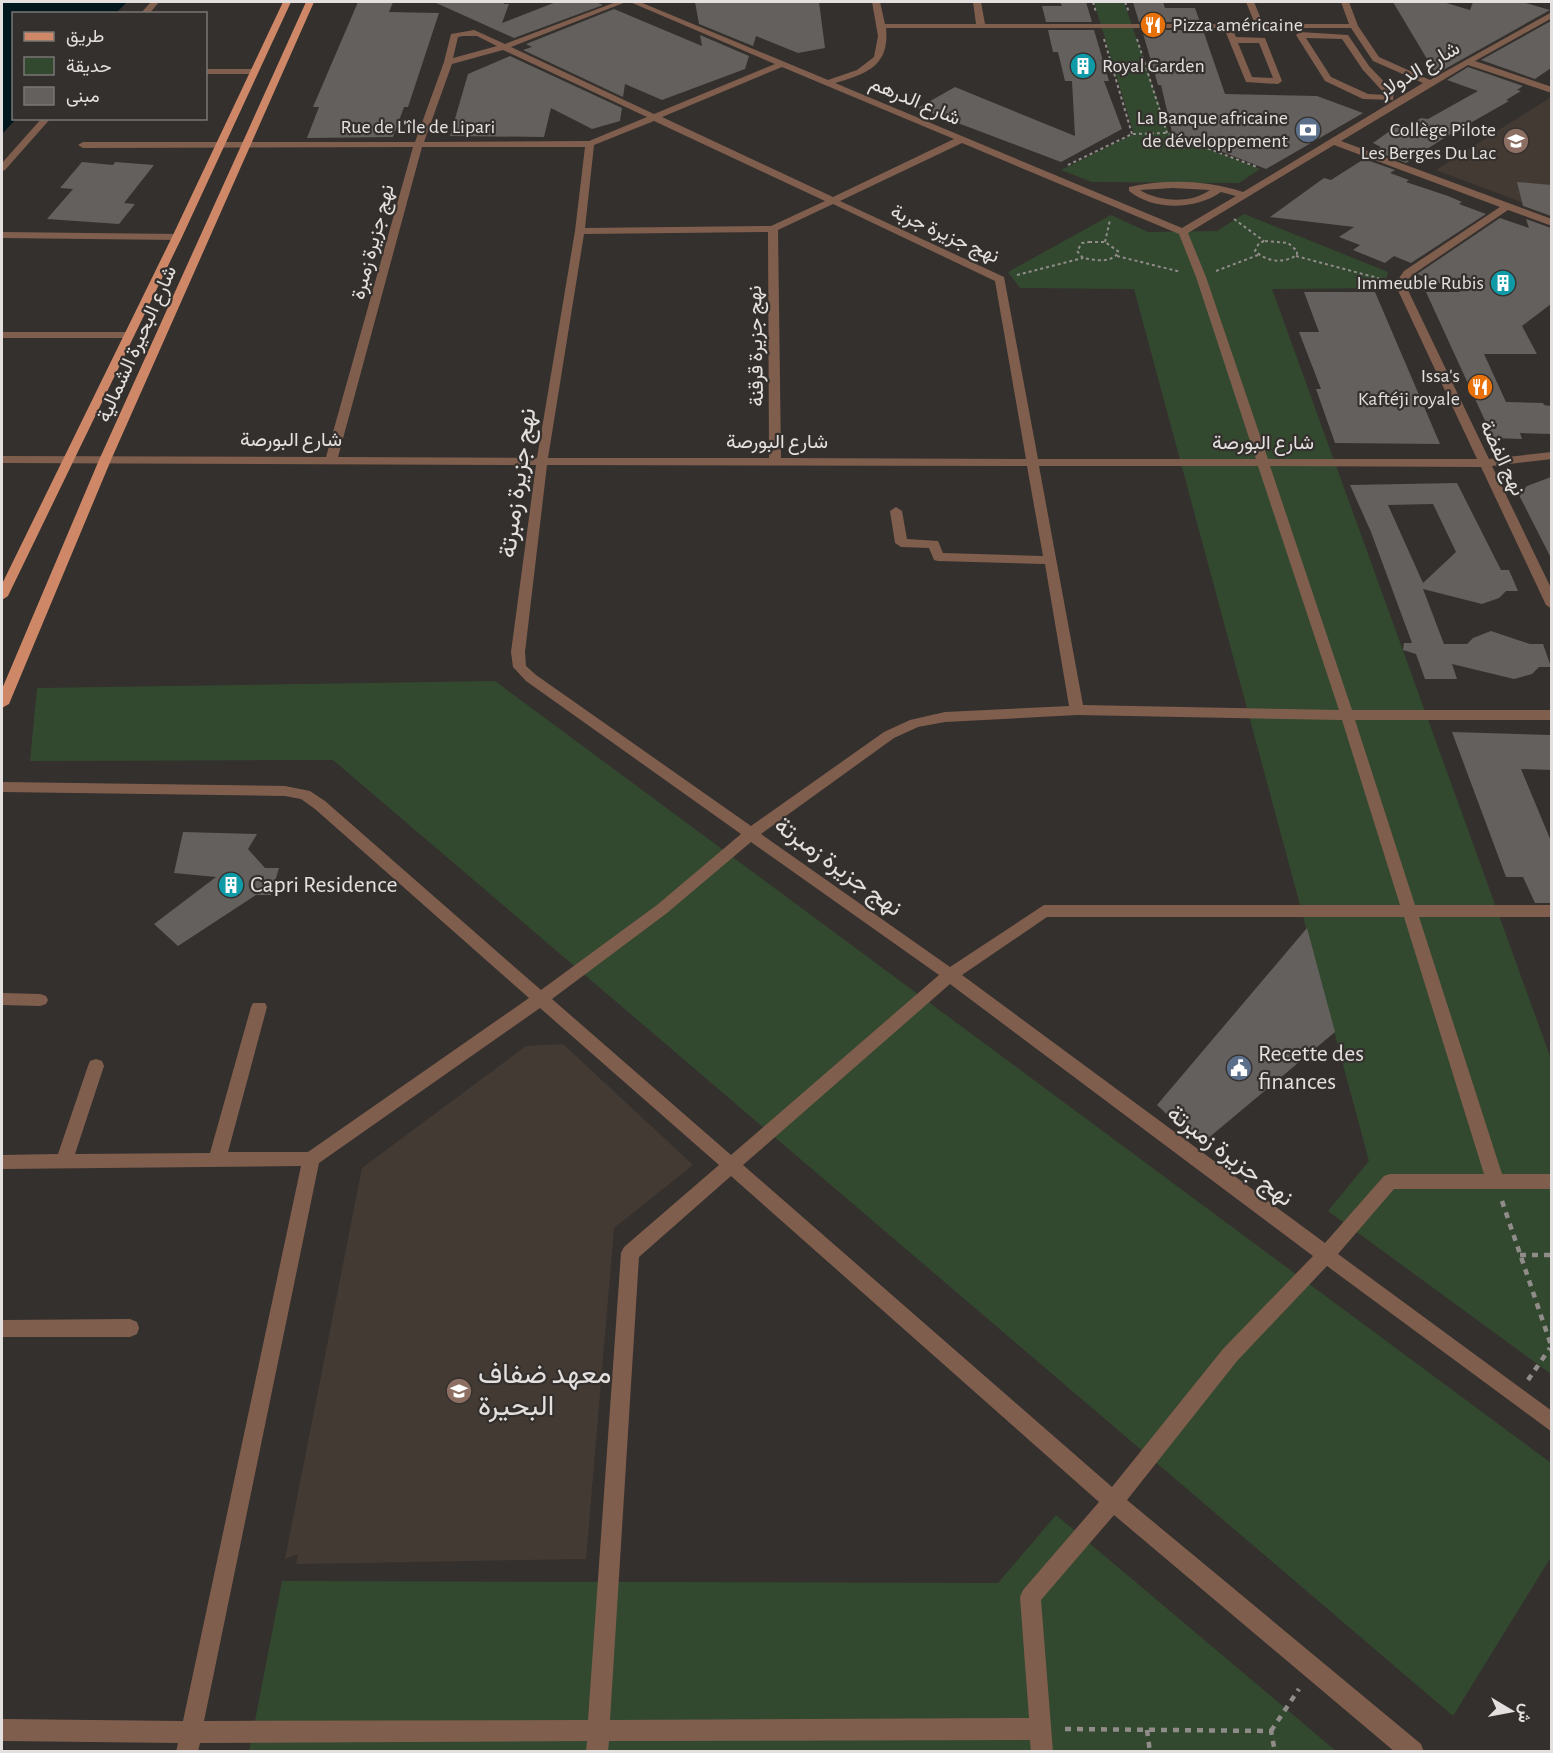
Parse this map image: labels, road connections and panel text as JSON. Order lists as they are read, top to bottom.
{
  "streets": {
    "main road": ["شارع البحيرة الشمالية"],
    "street": [
      "شارع الدولار",
      "شارع الدرهم",
      "Rue de L'île de Lipari",
      "نهج جزيرة جربة",
      "نهج جزيرة زمبرة",
      "نهج جزيرة قرقنة",
      "شارع البورصة",
      "نهج الفضة",
      "نهج جزيرة زمبرتة"
    ]
  },
  "crossings": [
    ["شارع الدولار", "شارع الدرهم"],
    ["Rue de L'île de Lipari", "نهج جزيرة زمبرة"],
    ["Rue de L'île de Lipari", "شارع البحيرة الشمالية"],
    ["Rue de L'île de Lipari", "نهج جزيرة زمبرتة"],
    ["نهج جزيرة جربة", "نهج جزيرة زمبرة"],
    ["نهج جزيرة جربة", "شارع البورصة"],
    ["نهج جزيرة زمبرة", "شارع البورصة"],
    ["شارع البحيرة الشمالية", "شارع البورصة"],
    ["نهج جزيرة قرقنة", "شارع البورصة"],
    ["شارع البورصة", "نهج الفضة"],
    ["شارع البورصة", "نهج جزيرة زمبرتة"]
  ],
  "places": {
    "restaurant": ["Pizza américaine", "Issa's Kaftéji royale"],
    "building": ["Royal Garden", "Immeuble Rubis", "Capri Residence"],
    "bank": ["La Banque africaine de développement"],
    "school or university": ["Collège Pilote Les Berges Du Lac", "معهد ضفاف البحيرة"],
    "public building": ["Recette des finances"]
  },
  "legend": ["طريق", "حديقة", "مبنى"],
  "north": "right"
}
